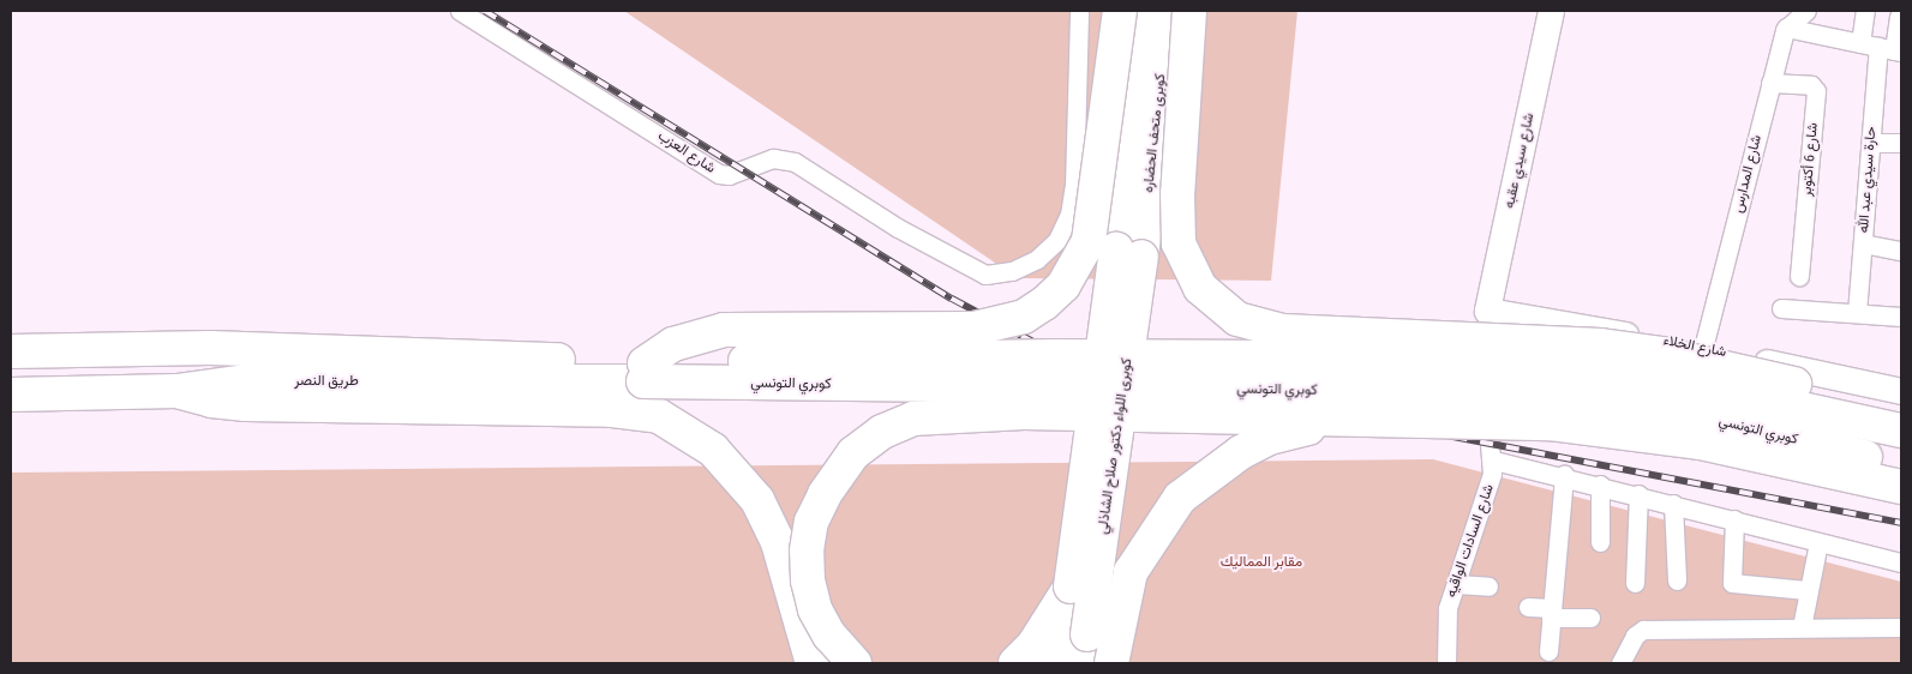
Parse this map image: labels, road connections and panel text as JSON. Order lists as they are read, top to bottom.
{
  "streets": {
    "highway": [
      "كوبرى متحف الحضاره",
      "طريق النصر",
      "كوبري التونسي",
      "كوبرى اللواء دكتور صلاح الشاذلي"
    ],
    "street": [
      "شارع العزب",
      "شارع 6 أكتوبر",
      "شارع سيدي عقبه",
      "شارع المدارس",
      "حارة سيدي عبد الله",
      "شارع الخلاء",
      "شارع السادات الواقيه"
    ]
  },
  "crossings": [
    ["كوبرى متحف الحضاره", "كوبرى اللواء دكتور صلاح الشاذلي"],
    ["شارع 6 أكتوبر", "شارع المدارس"],
    ["شارع سيدي عقبه", "شارع الخلاء"],
    ["شارع سيدي عقبه", "شارع السادات الواقيه"],
    ["شارع المدارس", "شارع الخلاء"],
    ["شارع الخلاء", "شارع السادات الواقيه"],
    ["طريق النصر", "كوبري التونسي"]
  ],
  "parks": ["مقابر المماليك"]
}
